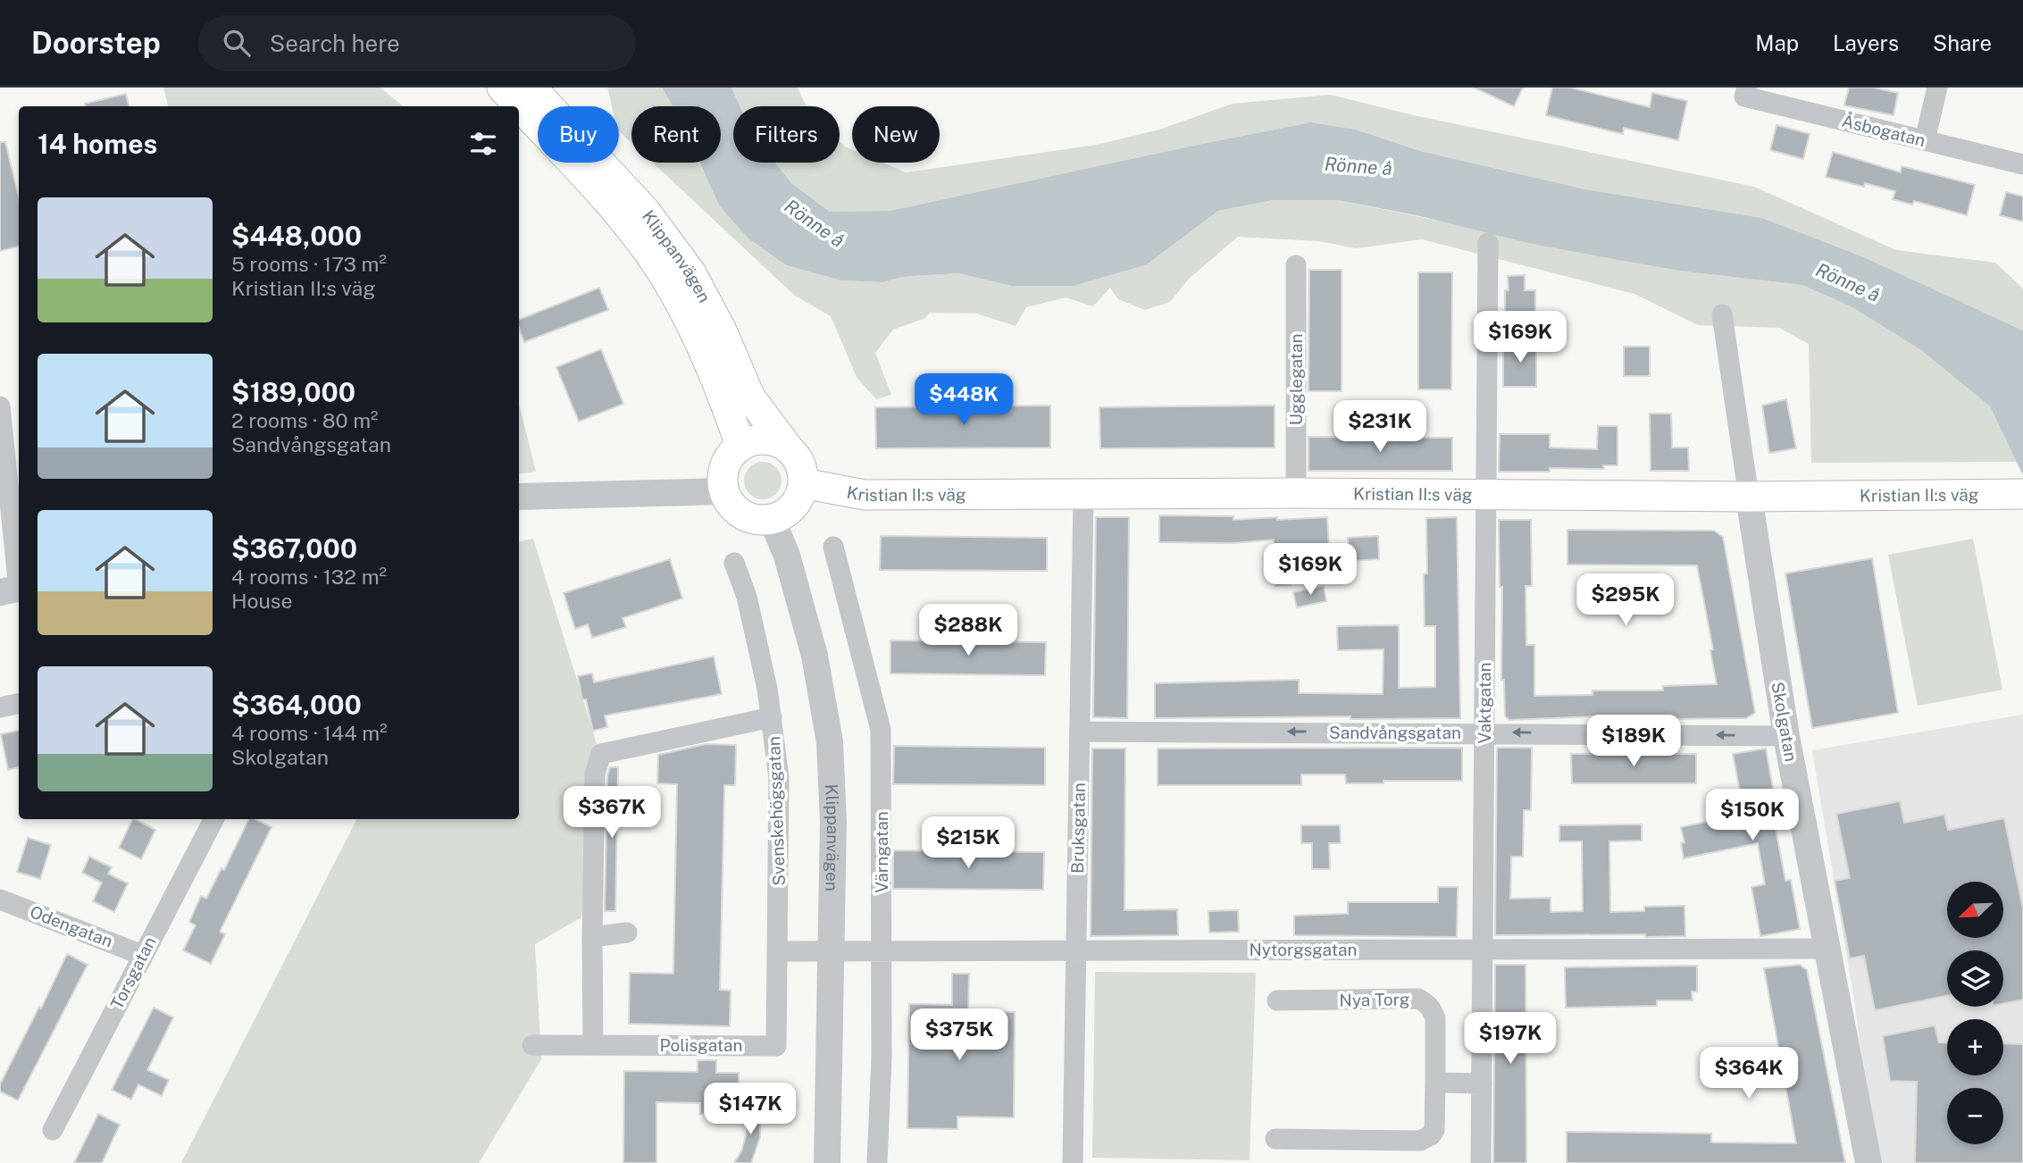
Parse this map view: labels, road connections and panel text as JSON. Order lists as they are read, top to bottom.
{
  "streets": {
    "main road": ["Klippanvägen", "Kristian II:s väg"],
    "street": [
      "Åsbogatan",
      "Ugglegatan",
      "Vaktgatan",
      "Skolgatan",
      "Sandvångsgatan",
      "Svenskehögsgatan",
      "Bruksgatan",
      "Värngatan",
      "Odengatan",
      "Nytorgsgatan",
      "Torsgatan",
      "Nya Torg",
      "Polisgatan"
    ]
  },
  "crossings": [
    ["Klippanvägen", "Kristian II:s väg"],
    ["Klippanvägen", "Nytorgsgatan"],
    ["Ugglegatan", "Kristian II:s väg"],
    ["Kristian II:s väg", "Vaktgatan"],
    ["Kristian II:s väg", "Skolgatan"],
    ["Kristian II:s väg", "Bruksgatan"],
    ["Vaktgatan", "Sandvångsgatan"],
    ["Vaktgatan", "Nytorgsgatan"],
    ["Skolgatan", "Sandvångsgatan"],
    ["Skolgatan", "Nytorgsgatan"],
    ["Sandvångsgatan", "Bruksgatan"],
    ["Svenskehögsgatan", "Nytorgsgatan"],
    ["Svenskehögsgatan", "Polisgatan"],
    ["Bruksgatan", "Nytorgsgatan"],
    ["Värngatan", "Nytorgsgatan"],
    ["Odengatan", "Torsgatan"],
    ["Nytorgsgatan", "Polisgatan"]
  ],
  "one_way": ["Sandvångsgatan"],
  "water": ["Rönne å"],
  "north": "bottom left",
  "page": {
    "header": "Doorstep",
    "search": "Search here",
    "nav": ["Map", "Layers", "Share"],
    "chip": [
      "Buy",
      "Rent",
      "Filters",
      "New"
    ],
    "heading": "14 homes",
    "list": [
      {
        "name": "$448,000",
        "note": "5 rooms · 173 m² · Kristian II:s väg"
      },
      {
        "name": "$189,000",
        "note": "2 rooms · 80 m² · Sandvångsgatan"
      },
      {
        "name": "$367,000",
        "note": "4 rooms · 132 m² · House"
      },
      {
        "name": "$364,000",
        "note": "4 rooms · 144 m² · Skolgatan"
      }
    ],
    "price": [
      "$169K",
      "$448K",
      "$231K",
      "$169K",
      "$295K",
      "$288K",
      "$189K",
      "$367K",
      "$150K",
      "$215K",
      "$375K",
      "$197K",
      "$364K",
      "$147K"
    ],
    "map_buttons": ["+", "−"]
  }
}
